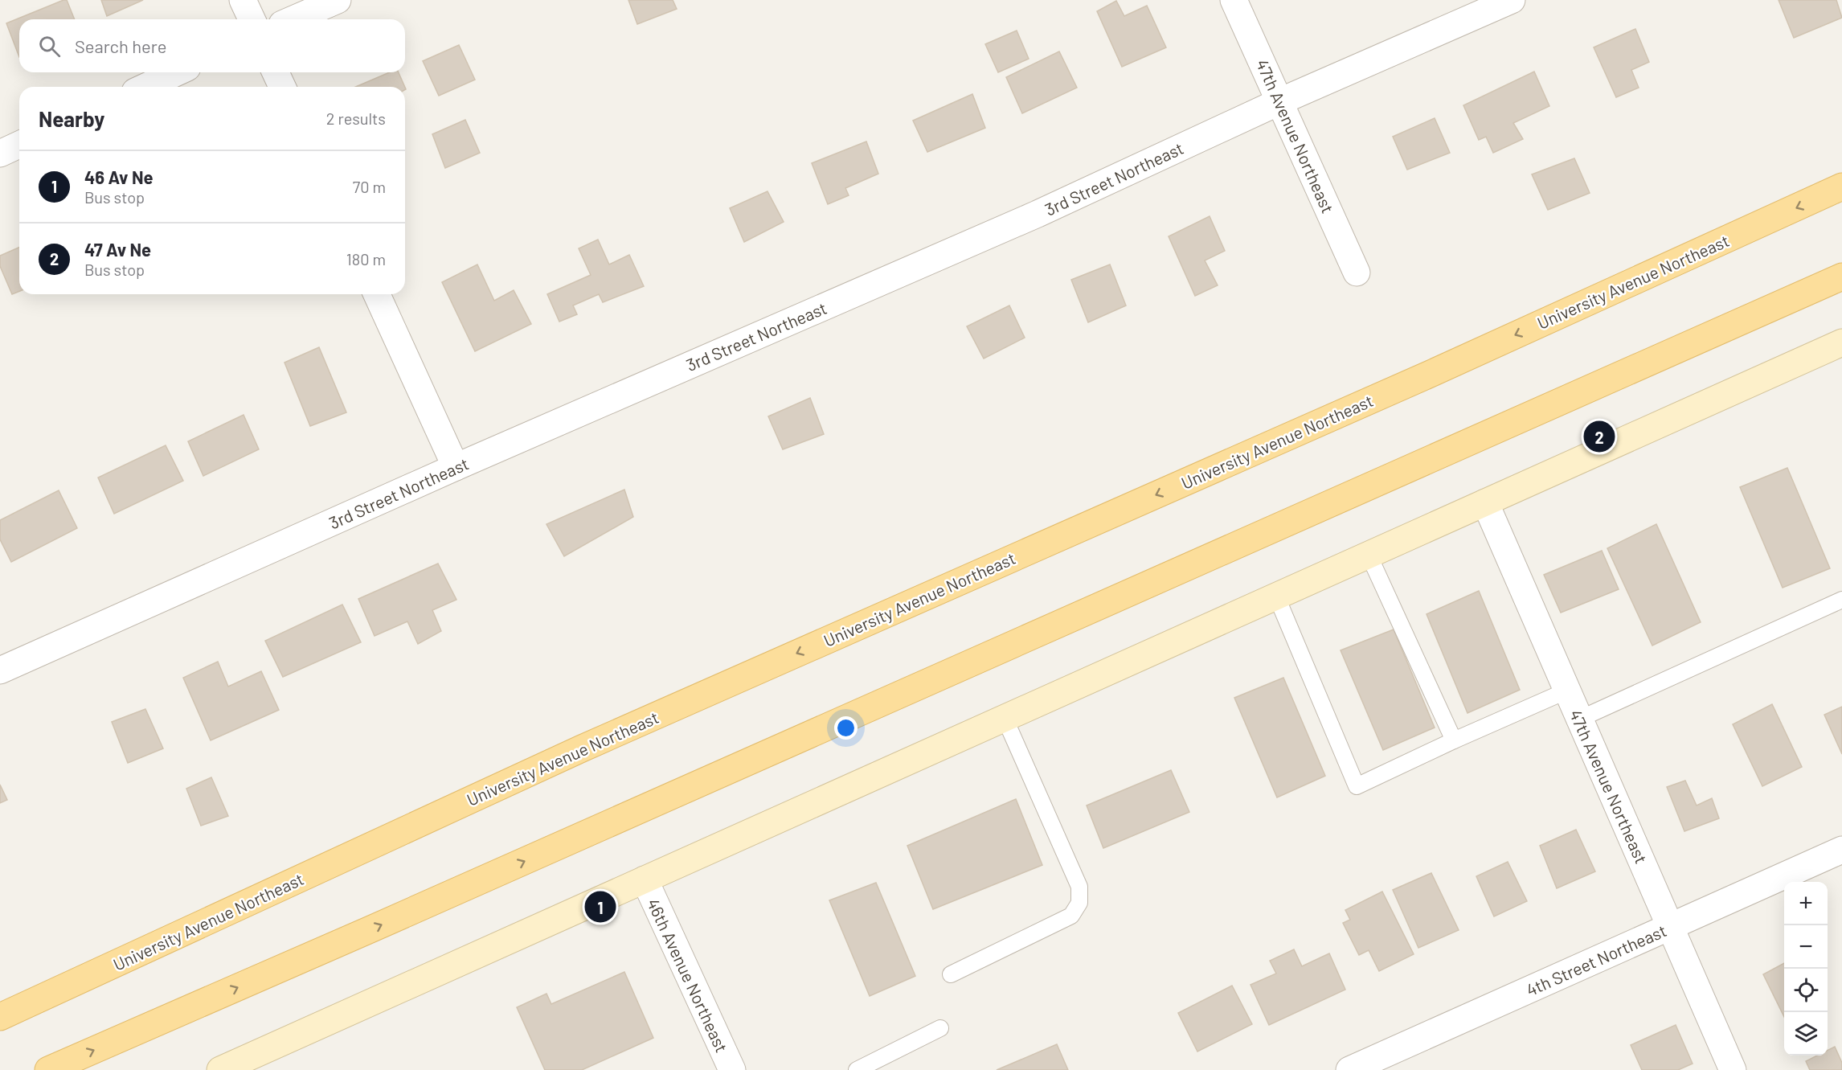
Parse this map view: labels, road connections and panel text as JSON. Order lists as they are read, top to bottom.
{
  "streets": {
    "main road": ["University Avenue Northeast"],
    "street": [
      "47th Avenue Northeast",
      "3rd Street Northeast",
      "4th Street Northeast",
      "46th Avenue Northeast"
    ]
  },
  "crossings": [
    ["47th Avenue Northeast", "3rd Street Northeast"],
    ["47th Avenue Northeast", "4th Street Northeast"]
  ],
  "page": {
    "search": "Search here",
    "heading": ["Nearby", "2 results"],
    "list": [
      {
        "mark": "1",
        "name": "46 Av Ne",
        "note": "Bus stop",
        "value": "70 m"
      },
      {
        "mark": "2",
        "name": "47 Av Ne",
        "note": "Bus stop",
        "value": "180 m"
      }
    ],
    "pins": ["2", "1"],
    "map_buttons": ["+", "−"]
  }
}
